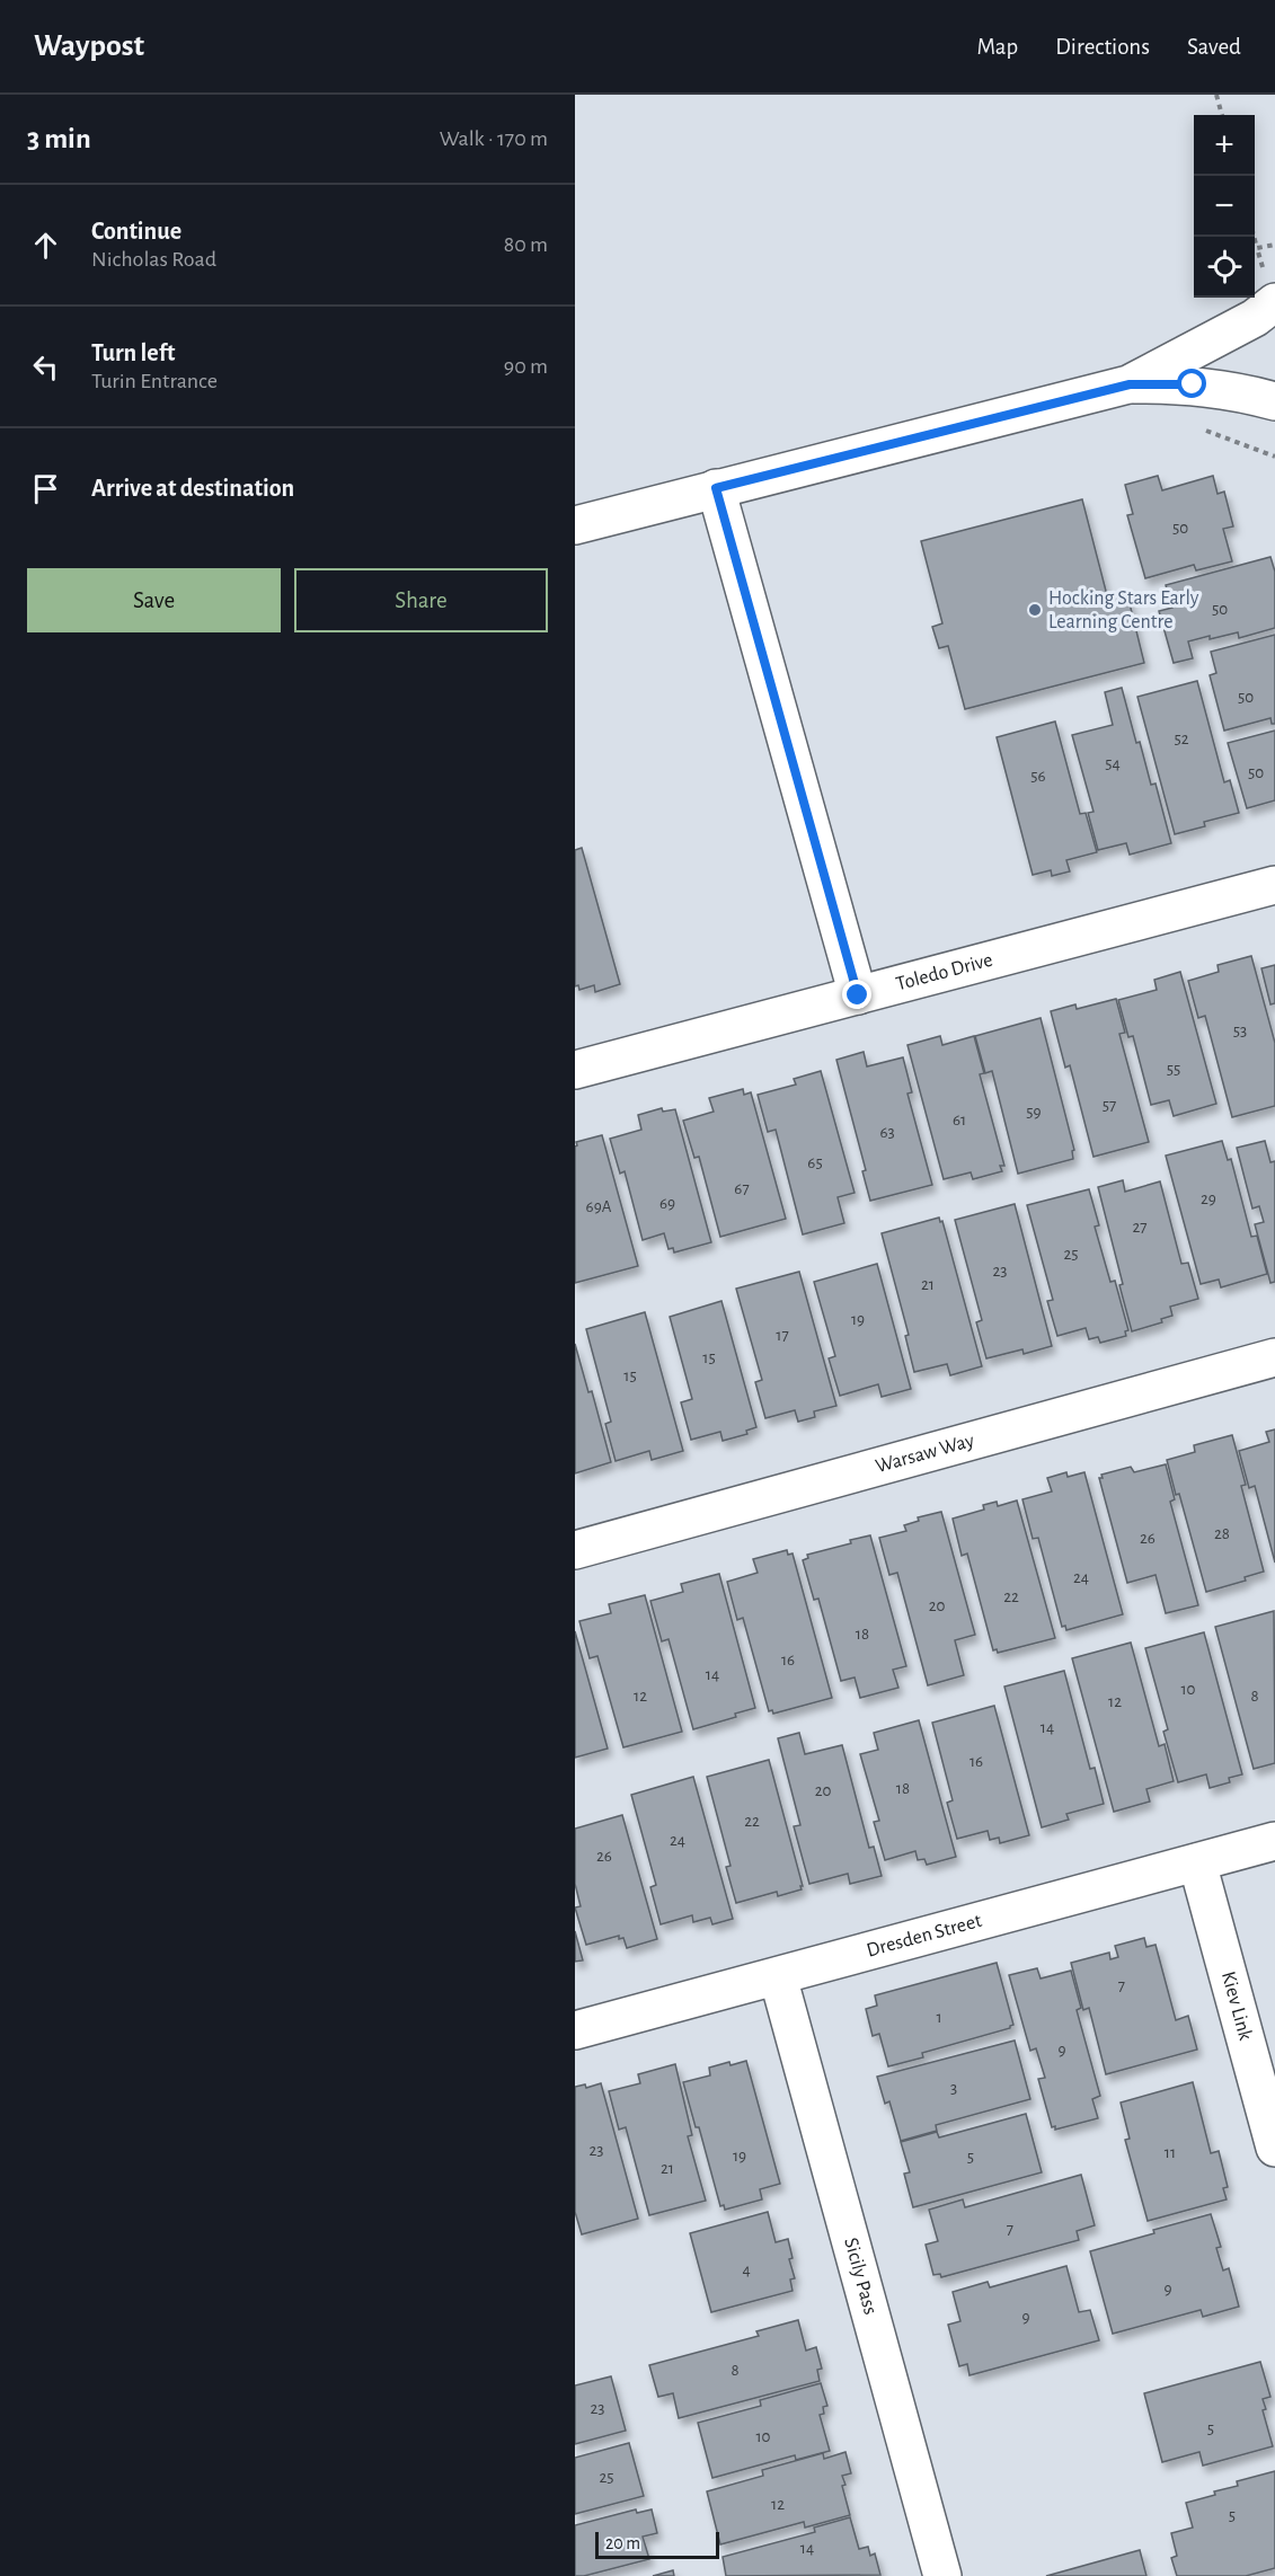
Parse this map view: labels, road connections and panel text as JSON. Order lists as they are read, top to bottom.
{
  "streets": {
    "street": [
      "Toledo Drive",
      "Warsaw Way",
      "Dresden Street",
      "Kiev Link",
      "Sicily Pass"
    ]
  },
  "crossings": [
    ["Dresden Street", "Kiev Link"],
    ["Dresden Street", "Sicily Pass"]
  ],
  "places": ["Hocking Stars Early Learning Centre"],
  "house_numbers": [
    "50",
    "50",
    "50",
    "52",
    "54",
    "50",
    "56",
    "53",
    "55",
    "57",
    "59",
    "61",
    "63",
    "65",
    "67",
    "29",
    "69",
    "69A",
    "27",
    "25",
    "23",
    "21",
    "19",
    "17",
    "15",
    "15",
    "28",
    "26",
    "24",
    "22",
    "20",
    "18",
    "16",
    "14",
    "10",
    "12",
    "8",
    "12",
    "14",
    "16",
    "18",
    "20",
    "22",
    "24",
    "26",
    "7",
    "1",
    "9",
    "3",
    "23",
    "11",
    "19",
    "5",
    "21",
    "7",
    "4",
    "9",
    "9",
    "8",
    "23",
    "5",
    "10",
    "25",
    "12",
    "5",
    "14"
  ],
  "scale_bar": "20 m",
  "page": {
    "header": "Waypost",
    "nav": ["Map", "Directions", "Saved"],
    "heading": ["3 min", "Walk · 170 m"],
    "map_buttons": ["+", "−"],
    "list": [
      ["Continue", "Nicholas Road", "80 m"],
      ["Turn left", "Turin Entrance", "90 m"],
      "Arrive at destination"
    ],
    "buttons": ["Save", "Share"],
    "scale": "20 m"
  }
}
